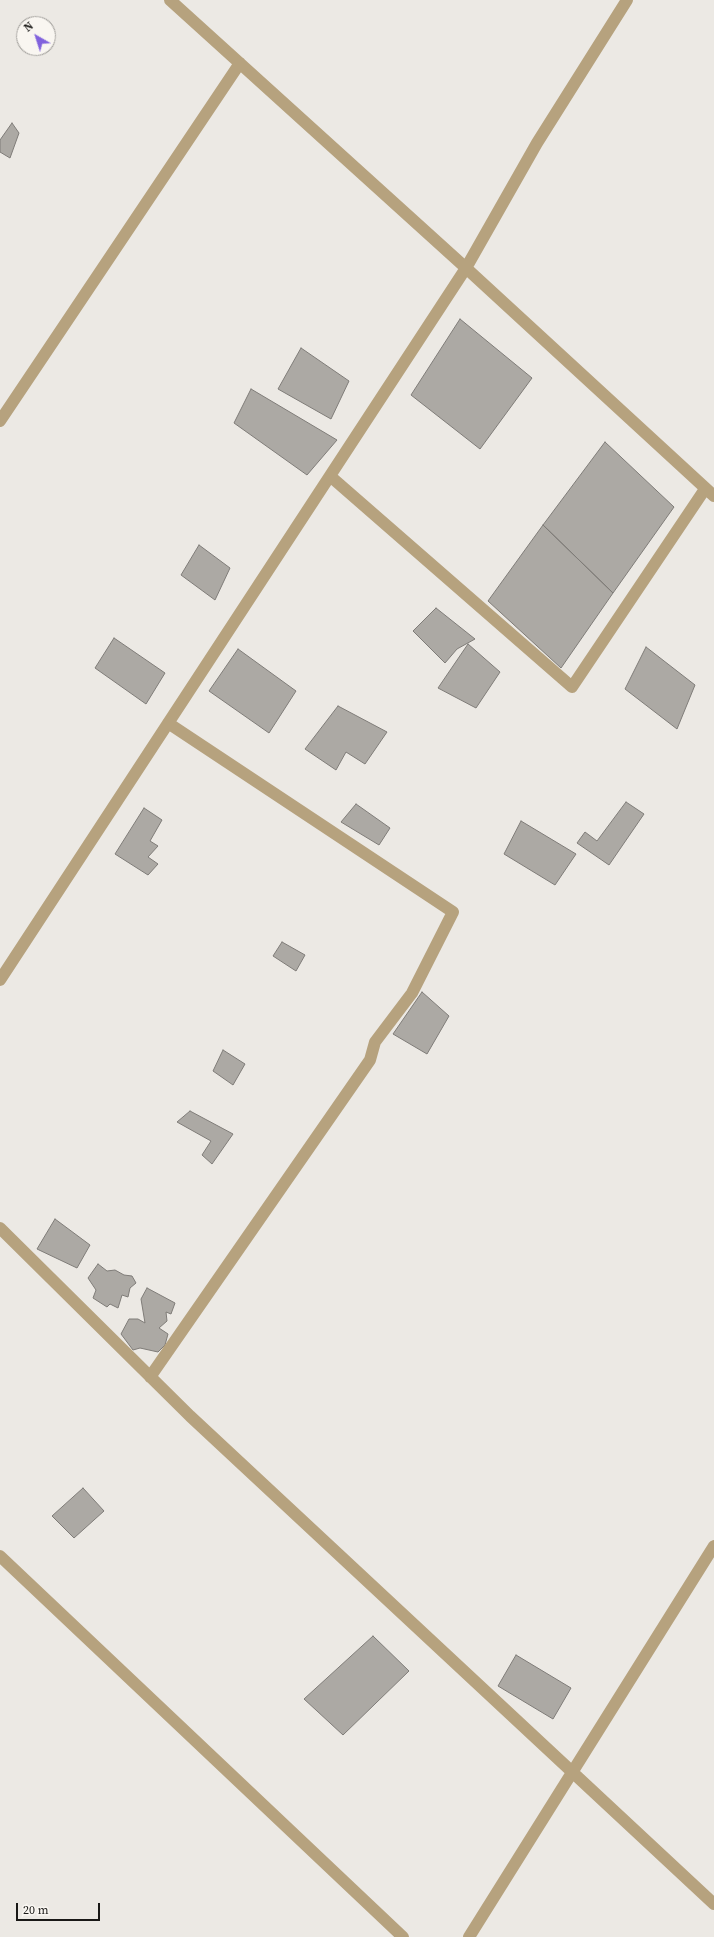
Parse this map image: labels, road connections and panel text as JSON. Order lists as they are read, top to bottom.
{
  "scale_bar": "20 m",
  "north": "top left"
}
